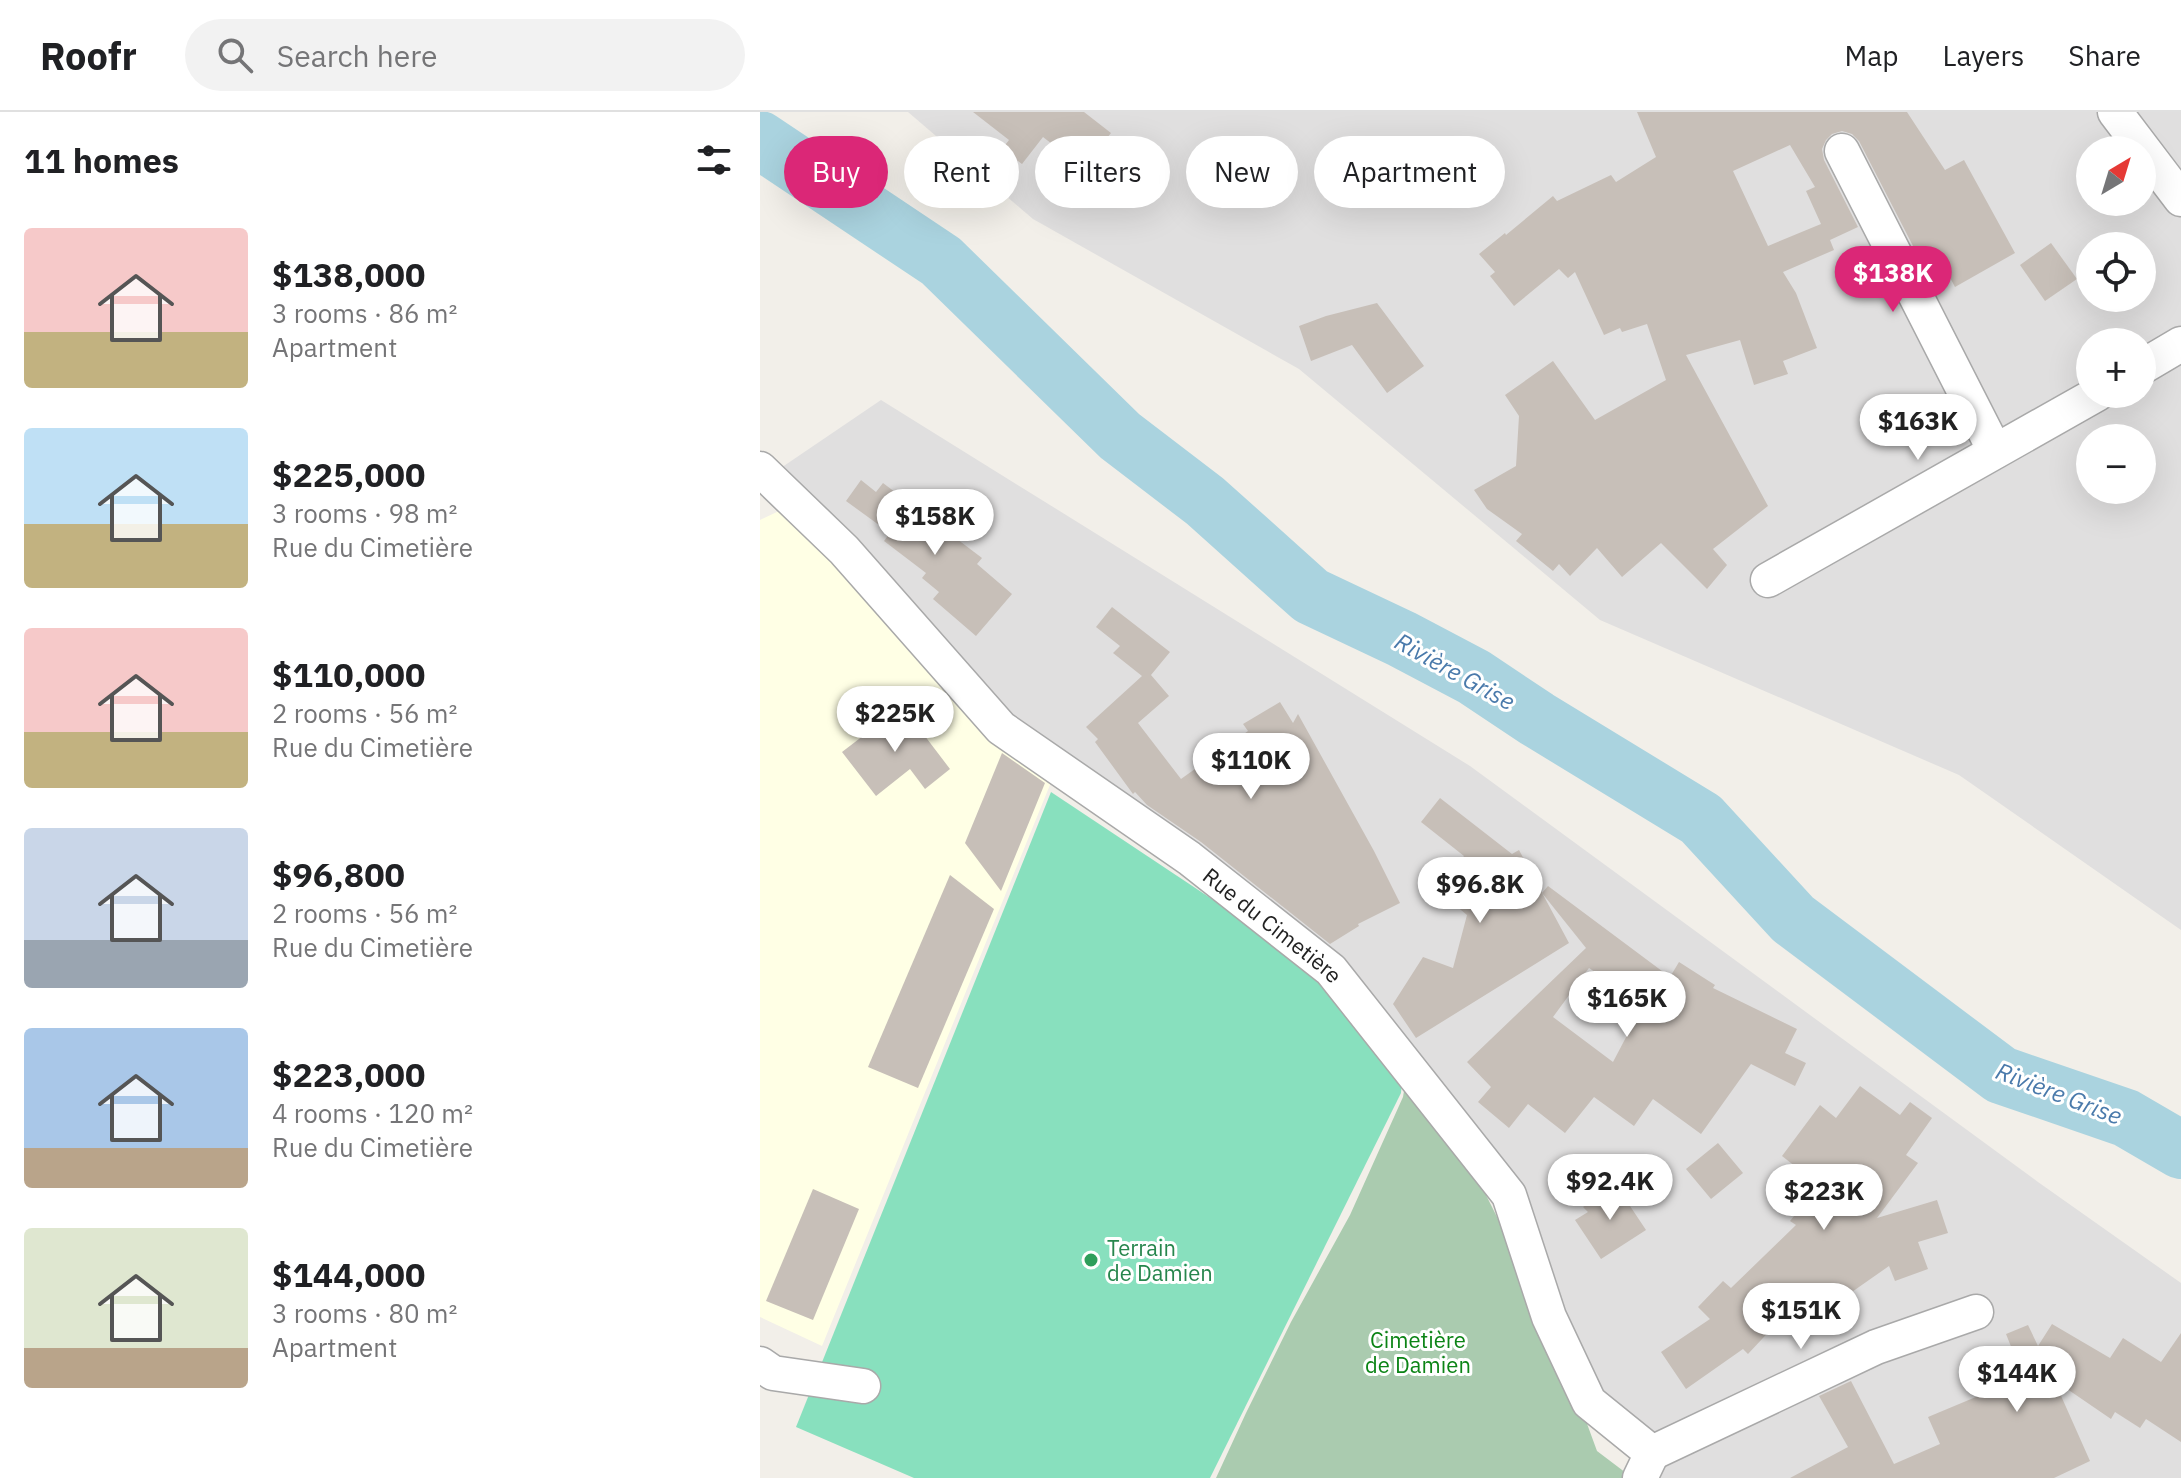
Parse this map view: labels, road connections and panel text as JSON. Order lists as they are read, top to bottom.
{
  "streets": {
    "street": ["Rue du Cimetière"]
  },
  "water": ["Rivière Grise"],
  "parks": ["Cimetière de Damien"],
  "places": ["Terrain de Damien"],
  "north": "top right",
  "page": {
    "header": "Roofr",
    "search": "Search here",
    "nav": ["Map", "Layers", "Share"],
    "heading": "11 homes",
    "map_buttons": ["+", "−"],
    "chip": [
      "Buy",
      "Rent",
      "Filters",
      "New",
      "Apartment"
    ],
    "list": [
      {
        "name": "$138,000",
        "note": "3 rooms · 86 m² · Apartment"
      },
      {
        "name": "$225,000",
        "note": "3 rooms · 98 m² · Rue du Cimetière"
      },
      {
        "name": "$110,000",
        "note": "2 rooms · 56 m² · Rue du Cimetière"
      },
      {
        "name": "$96,800",
        "note": "2 rooms · 56 m² · Rue du Cimetière"
      },
      {
        "name": "$223,000",
        "note": "4 rooms · 120 m² · Rue du Cimetière"
      },
      {
        "name": "$144,000",
        "note": "3 rooms · 80 m² · Apartment"
      }
    ],
    "price": [
      "$138K",
      "$163K",
      "$158K",
      "$225K",
      "$110K",
      "$96.8K",
      "$165K",
      "$92.4K",
      "$223K",
      "$151K",
      "$144K"
    ]
  }
}
